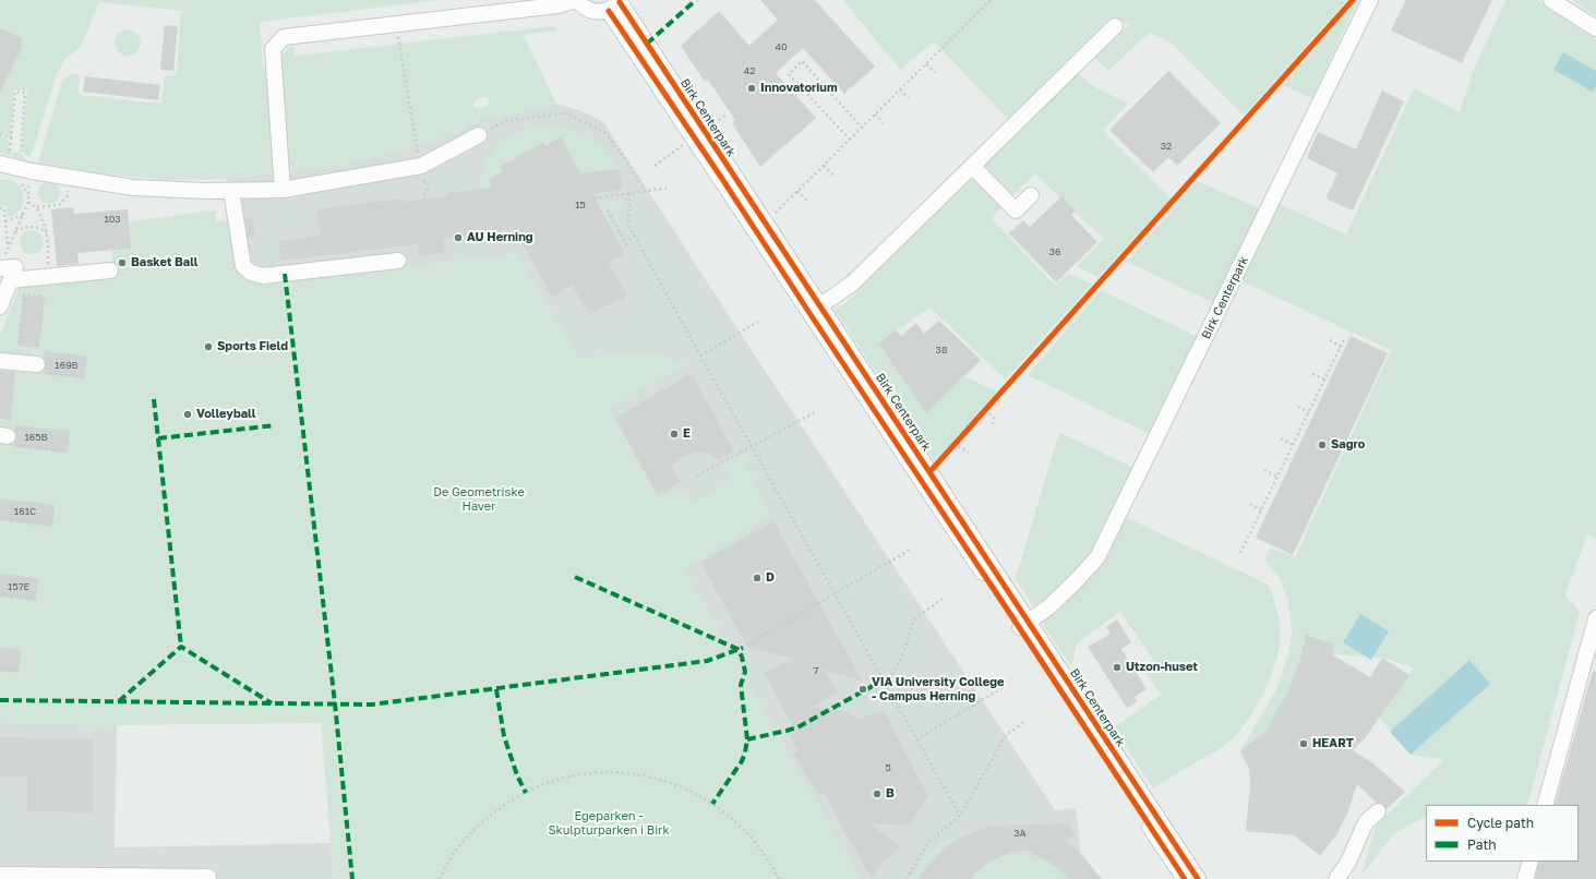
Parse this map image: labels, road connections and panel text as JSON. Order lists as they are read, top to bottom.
{
  "streets": {
    "street": ["Birk Centerpark"]
  },
  "parks": ["De Geometriske Haver", "Egeparken - Skulpturparken i Birk"],
  "places": [
    "Innovatorium",
    "AU Herning",
    "Basket Ball",
    "Sports Field",
    "Volleyball",
    "E",
    "Sagro",
    "D",
    "Utzon-huset",
    "VIA University College - Campus Herning",
    "HEART",
    "B"
  ],
  "house_numbers": [
    "40",
    "42",
    "32",
    "15",
    "103",
    "36",
    "38",
    "169B",
    "165B",
    "161C",
    "157E",
    "7",
    "5",
    "3A"
  ],
  "legend": ["Cycle path", "Path"]
}
